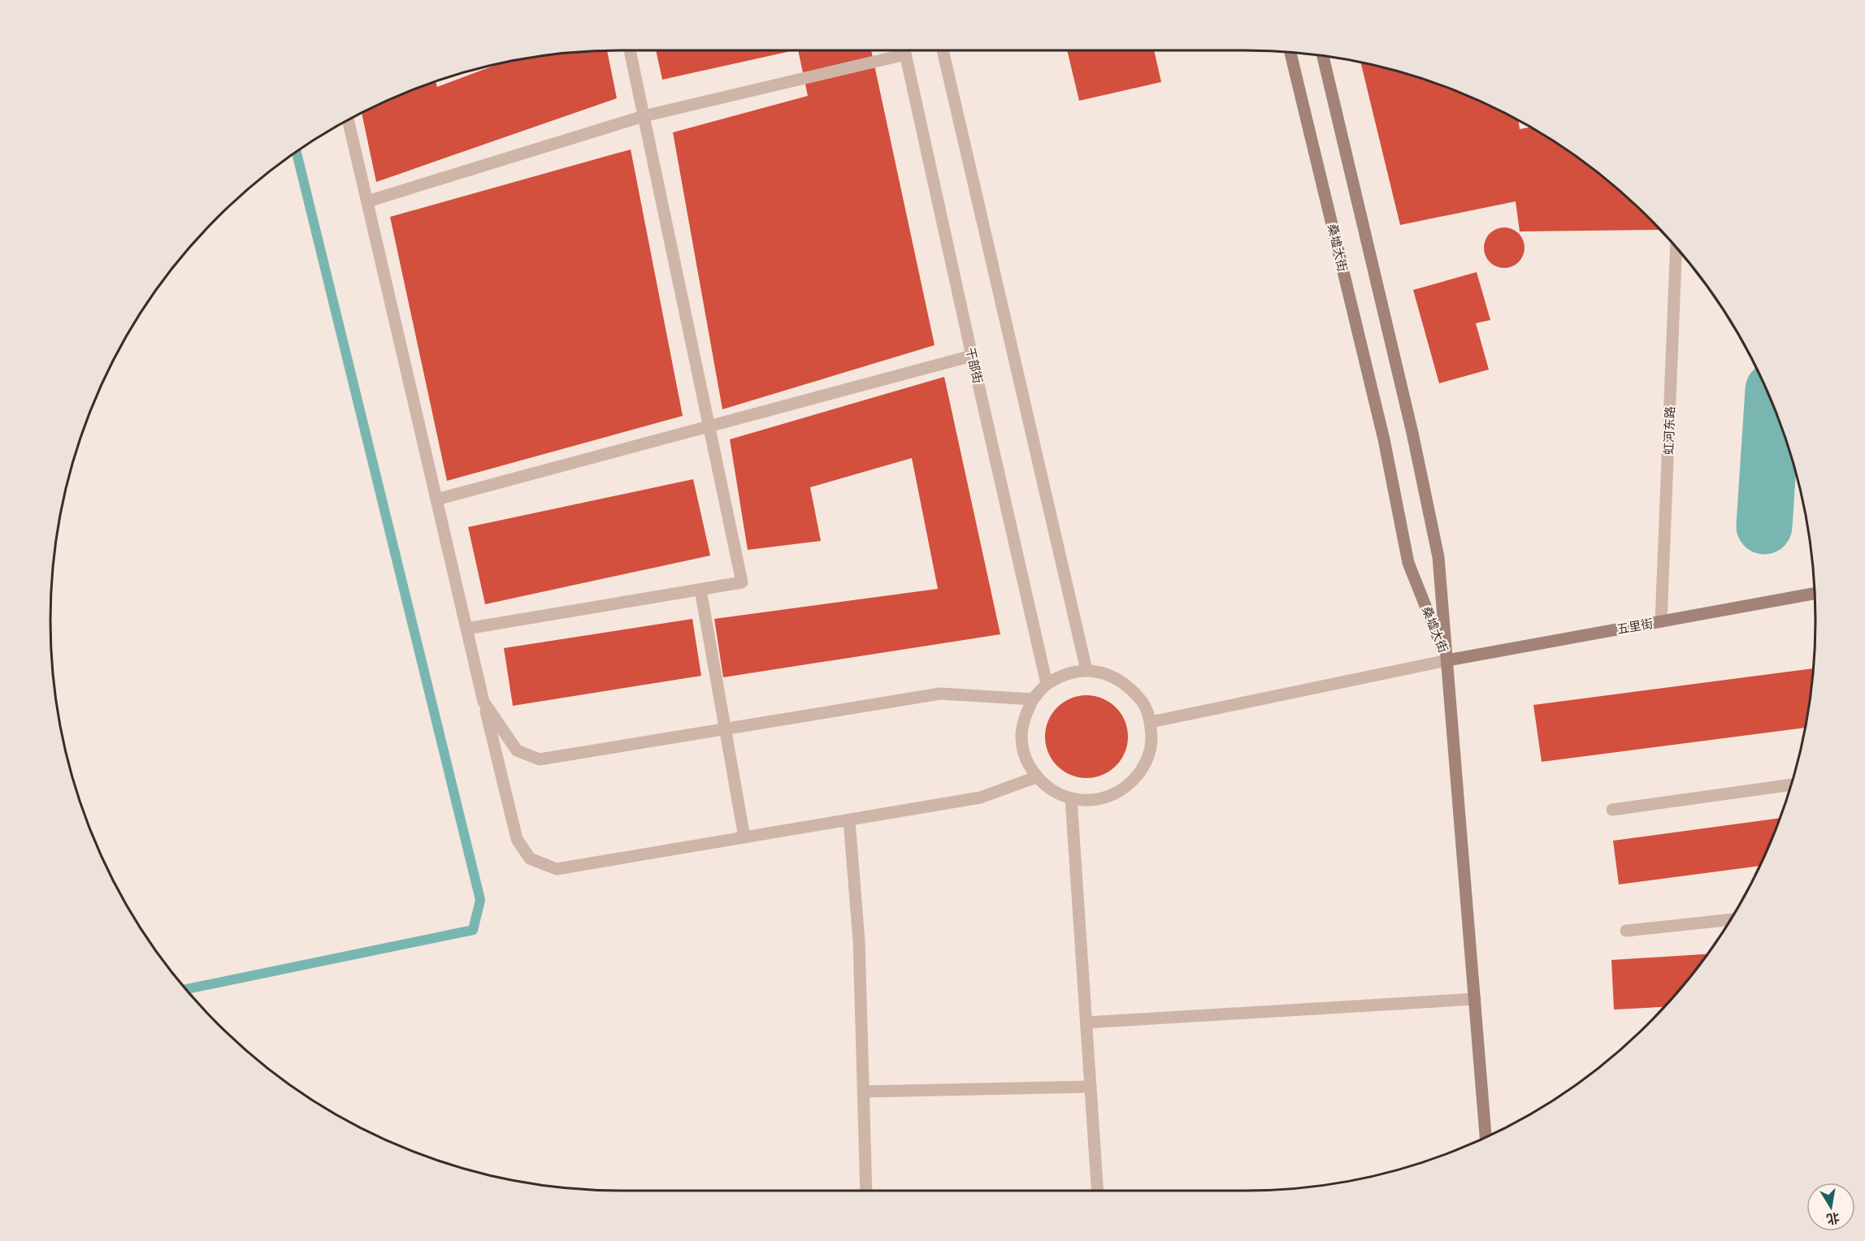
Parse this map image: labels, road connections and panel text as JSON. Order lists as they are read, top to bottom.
{
  "streets": {
    "main road": ["桑墟大街", "五里街"],
    "street": ["干部街", "虹河东路"]
  },
  "crossings": [
    ["桑墟大街", "五里街"],
    ["虹河东路", "五里街"]
  ],
  "north": "bottom"
}
